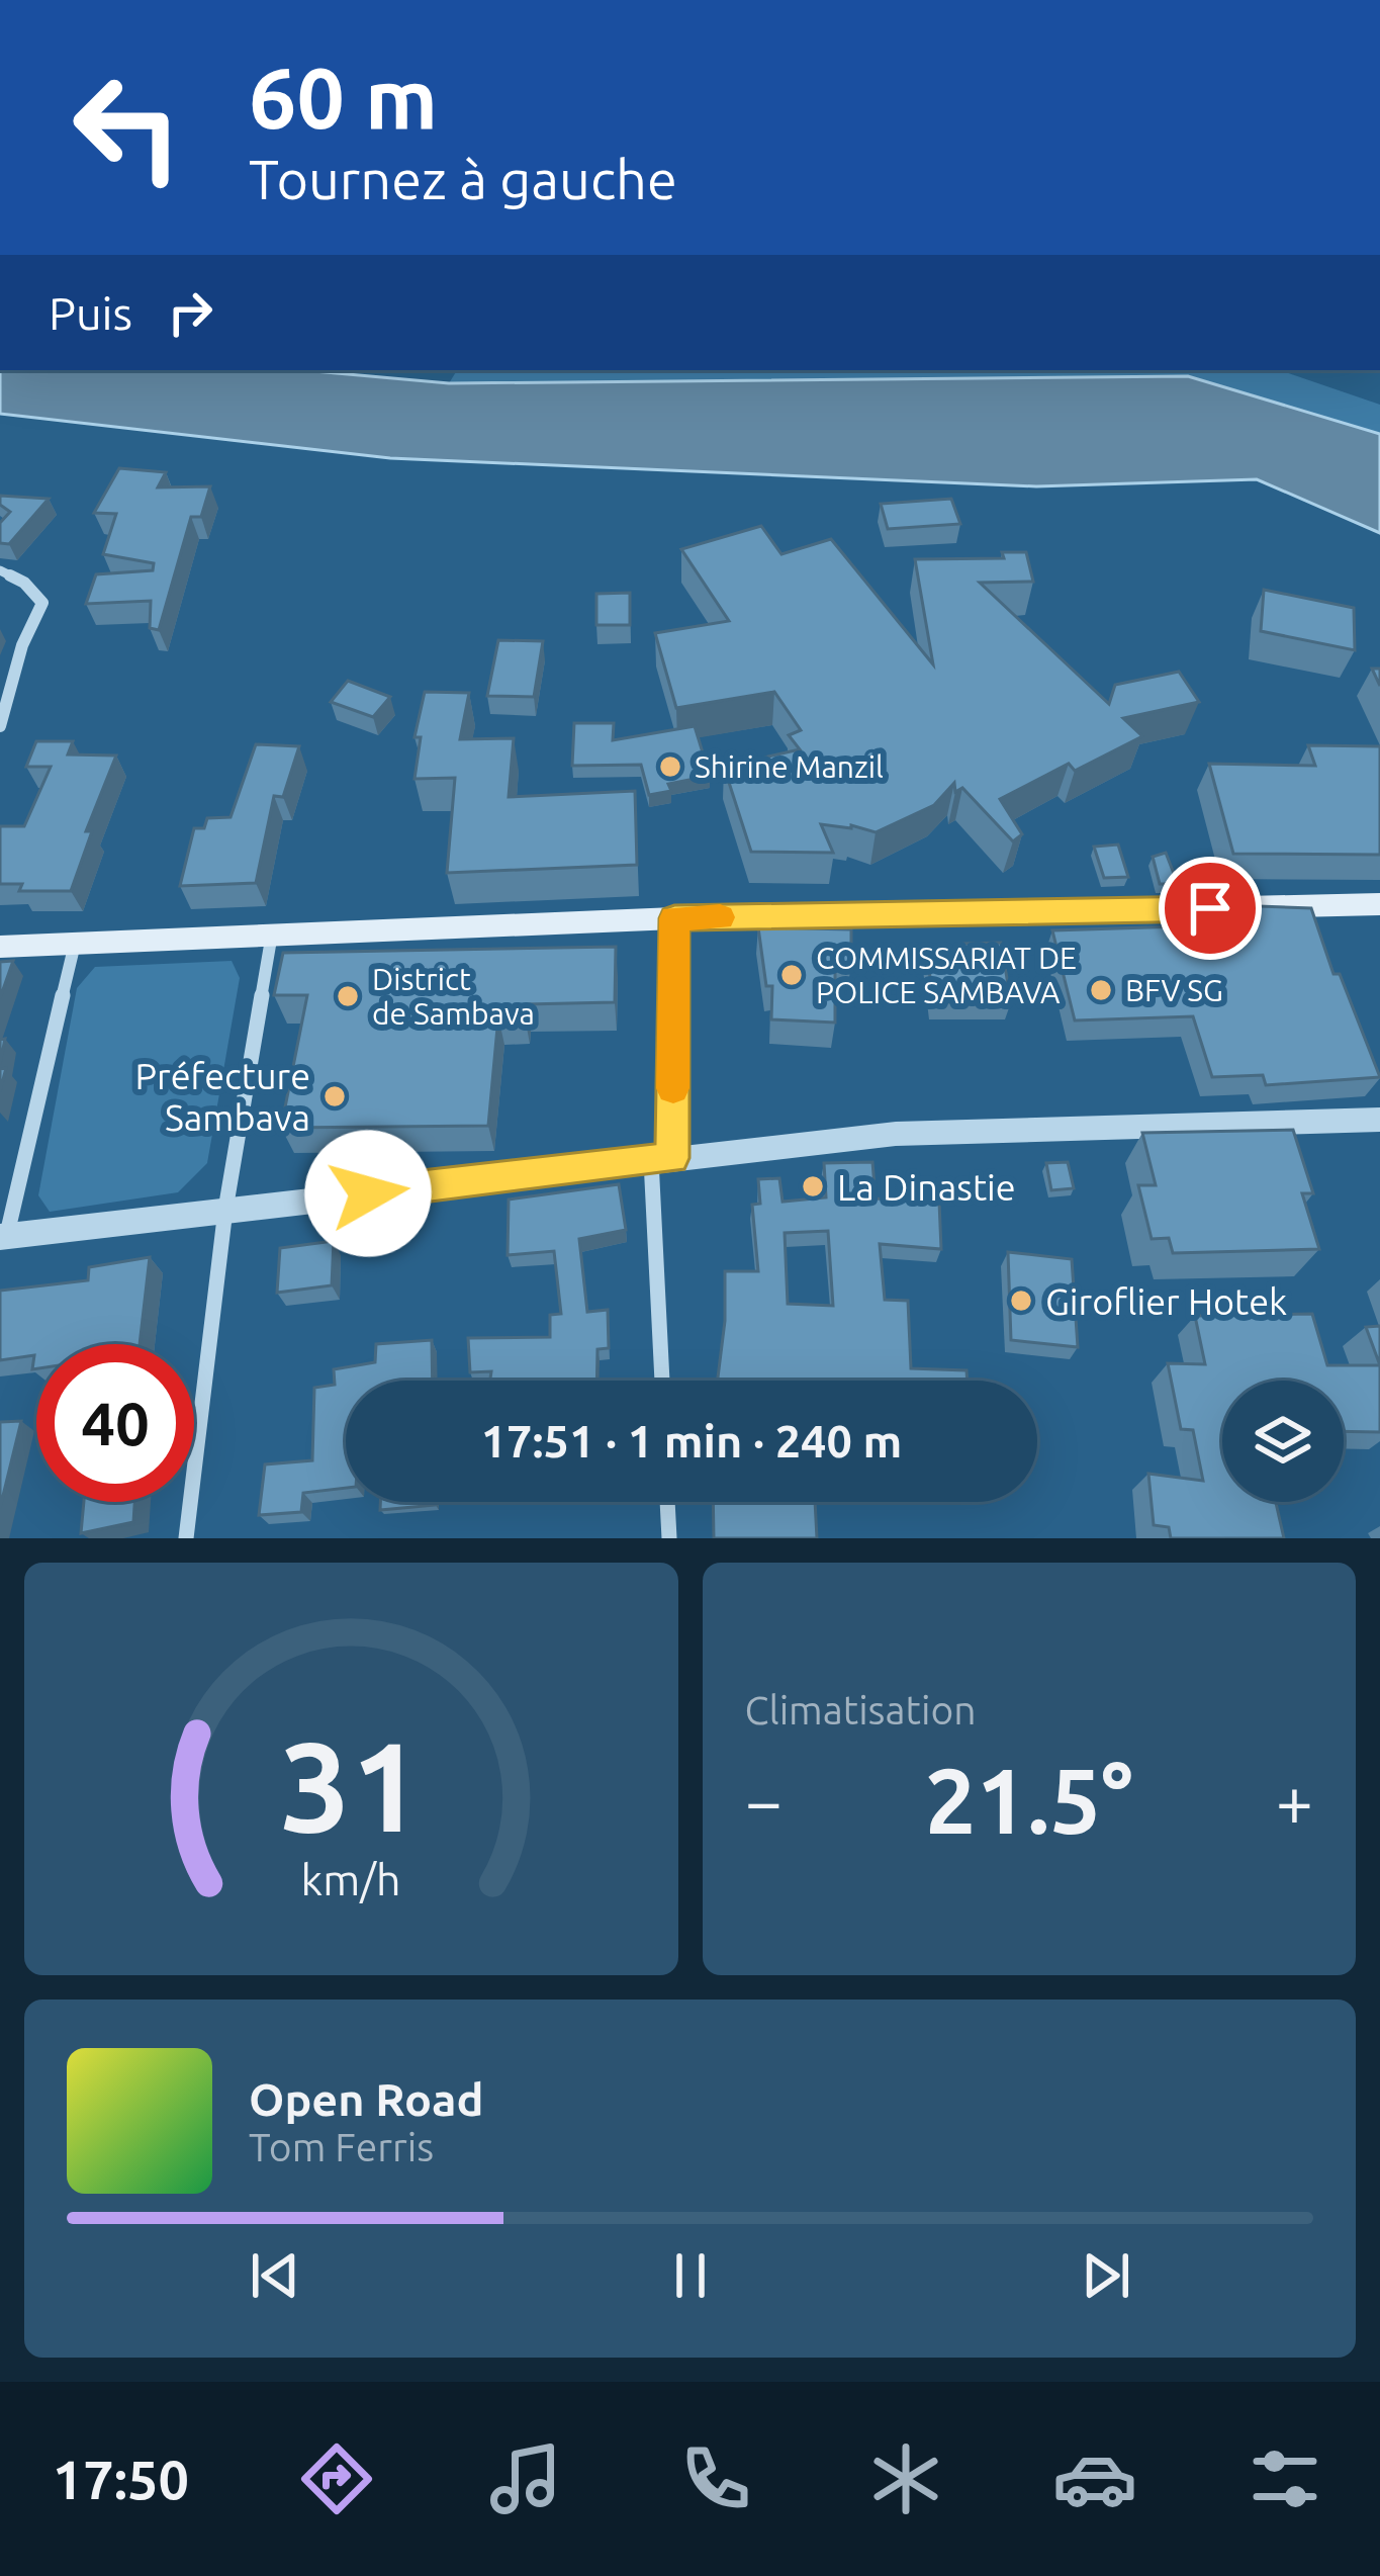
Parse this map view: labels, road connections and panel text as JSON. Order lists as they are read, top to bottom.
{
  "places": [
    "Shirine Manzil",
    "COMMISSARIAT DE POLICE SAMBAVA",
    "BFV SG",
    "District de Sambava",
    "Préfecture Sambava",
    "La Dinastie",
    "Giroflier Hotek"
  ],
  "page": {
    "turn": ["60 m", "Tournez à gauche"],
    "then": "Puis",
    "limit": "40",
    "trip": "17:51 · 1 min · 240 m",
    "tile": "Climatisation",
    "heat": ["−", "21.5°", "+"],
    "song": ["Open Road", "Tom Ferris"],
    "tabs": "17:50",
    "gauge": ["31", "km/h"]
  }
}
